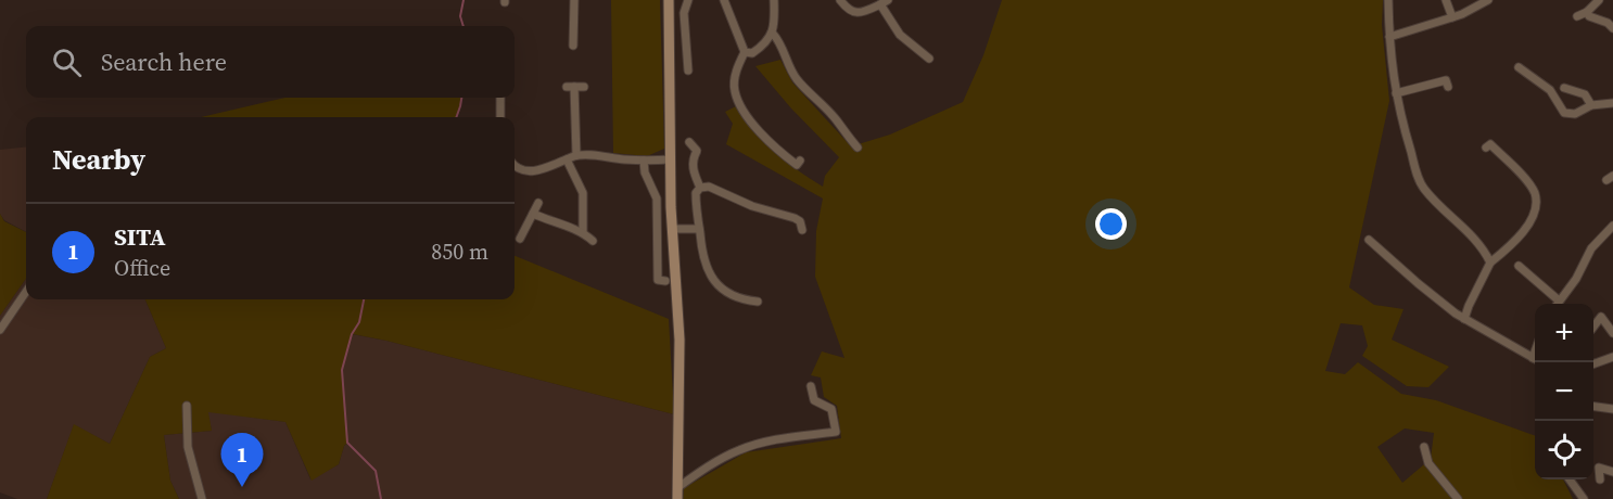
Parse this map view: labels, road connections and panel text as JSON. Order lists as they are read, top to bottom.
{
  "page": {
    "search": "Search here",
    "heading": "Nearby",
    "list": [
      {
        "mark": "1",
        "name": "SITA",
        "note": "Office",
        "value": "850 m"
      }
    ],
    "map_buttons": ["+", "−"],
    "pins": "1"
  }
}
